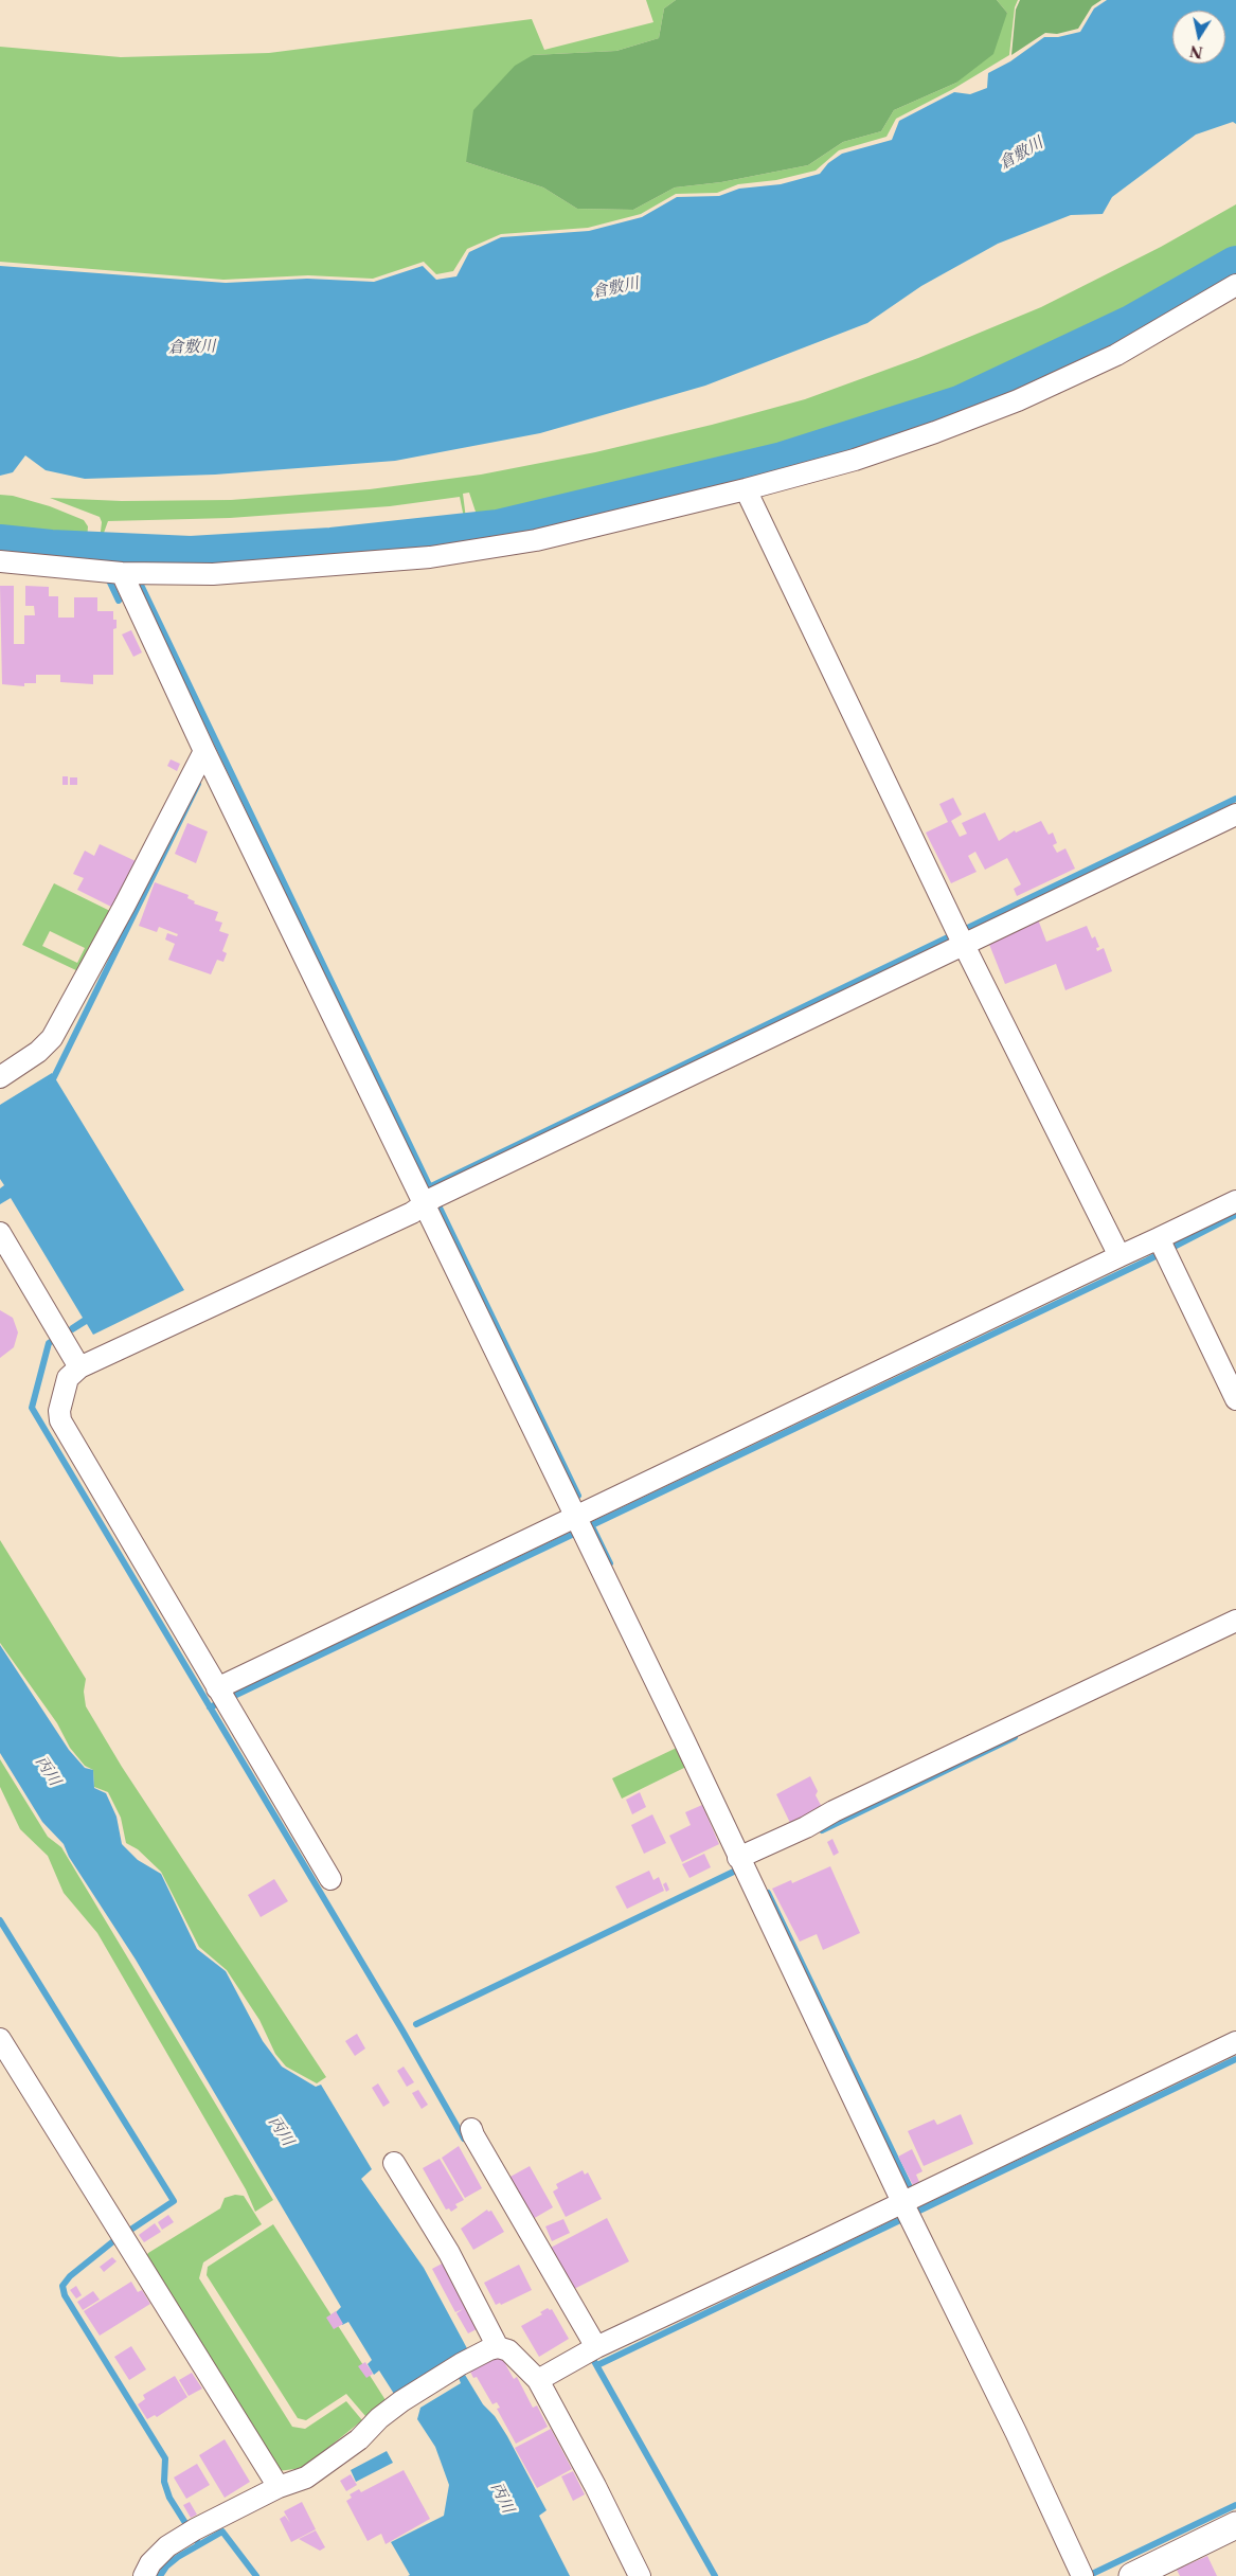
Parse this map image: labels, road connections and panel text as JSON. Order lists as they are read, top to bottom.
{
  "water": ["倉敷川", "丙川"],
  "north": "bottom"
}
